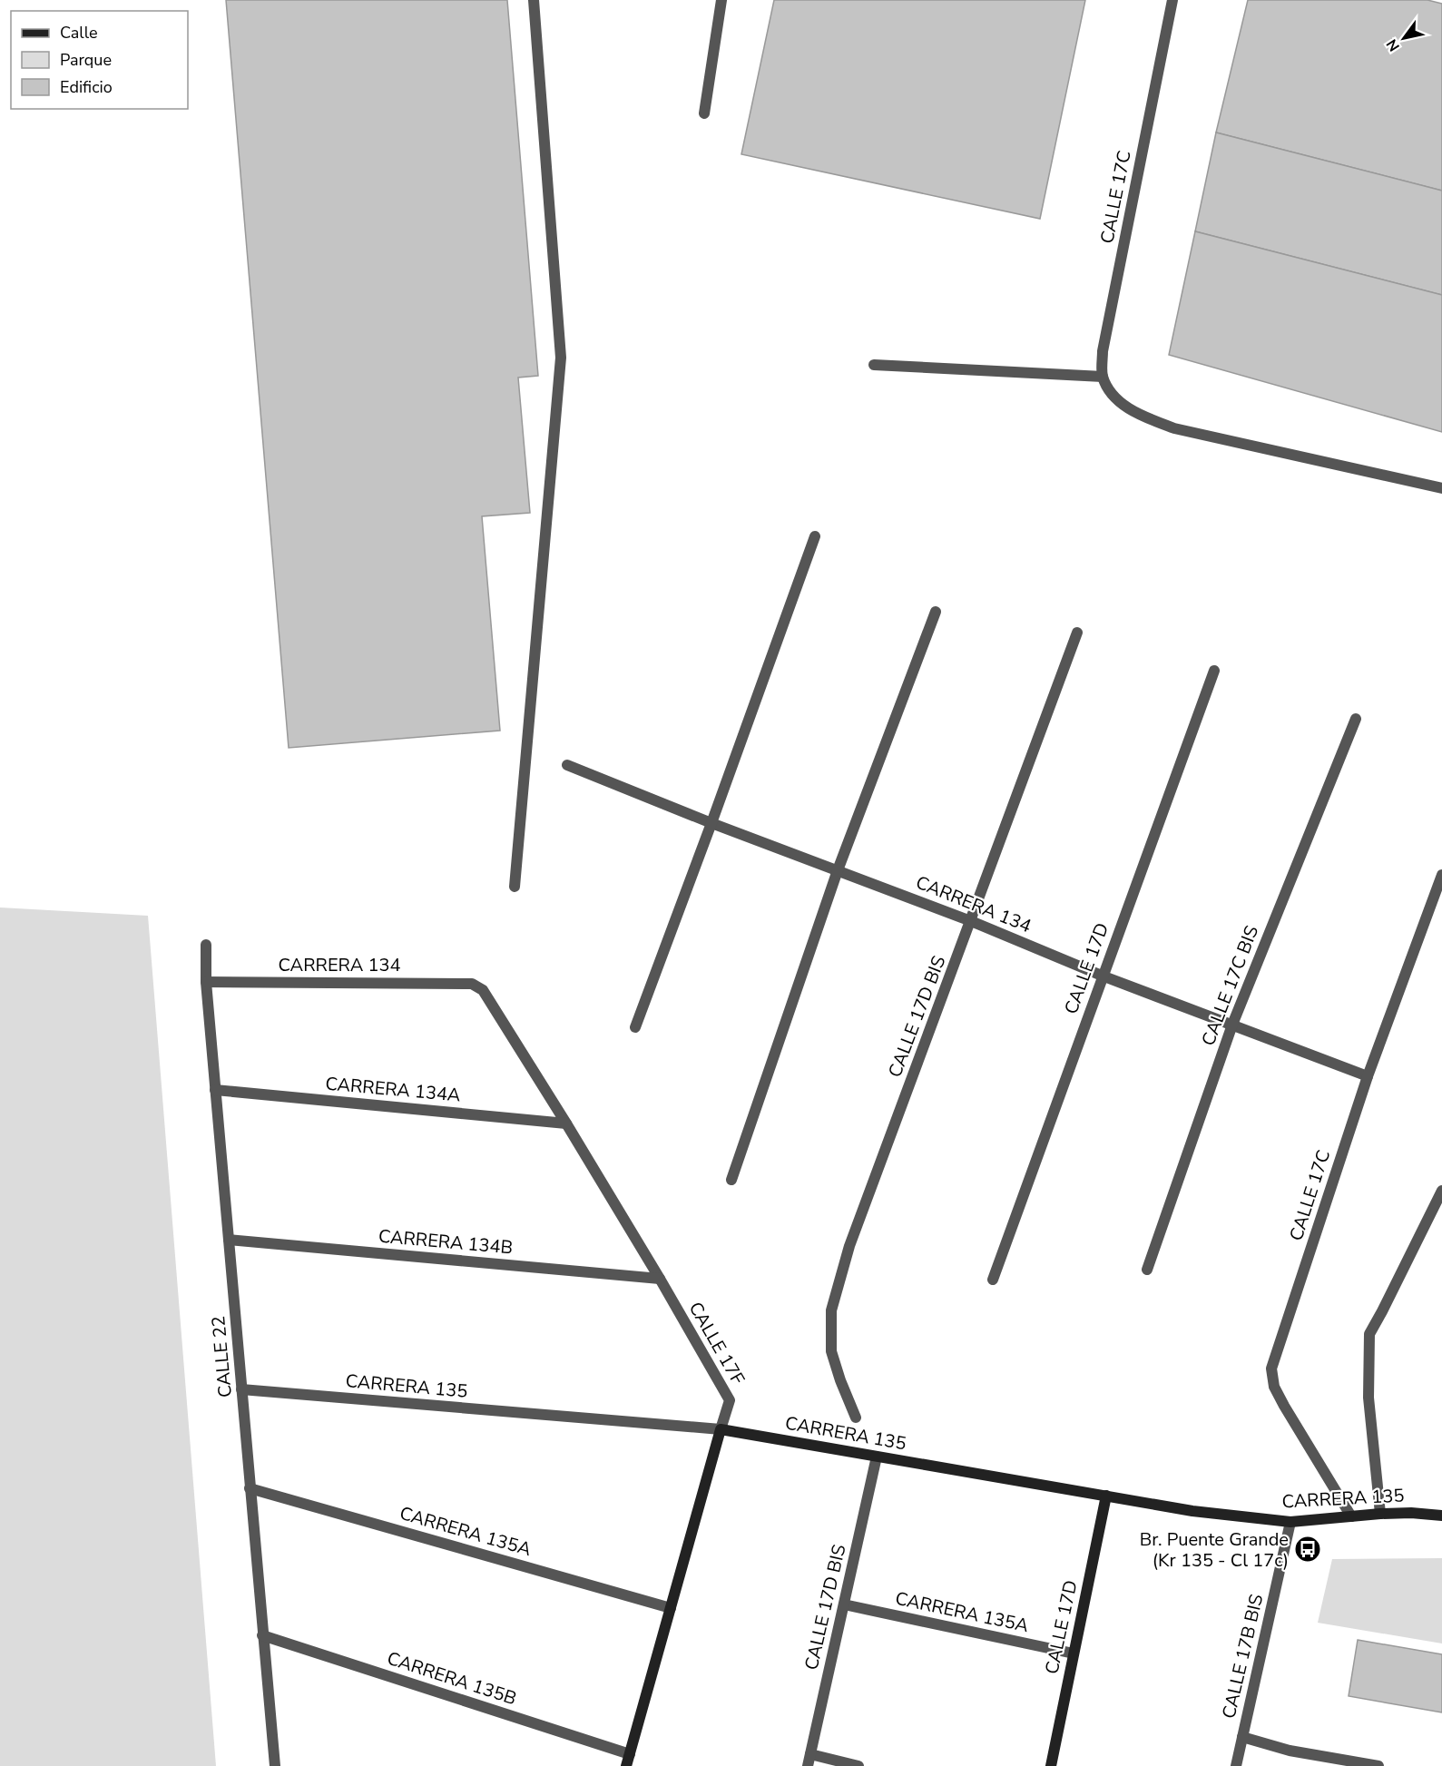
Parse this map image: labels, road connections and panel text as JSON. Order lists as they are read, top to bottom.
{
  "streets": {
    "street": [
      "CALLE 17C",
      "CARRERA 134",
      "CALLE 17D",
      "CALLE 17C BIS",
      "CALLE 17D BIS",
      "CARRERA 134A",
      "CARRERA 134B",
      "CALLE 17F",
      "CALLE 22",
      "CARRERA 135",
      "CARRERA 135A",
      "CALLE 17B BIS",
      "CARRERA 135B"
    ]
  },
  "crossings": [
    ["CALLE 17C", "CARRERA 134"],
    ["CALLE 17C", "CARRERA 135"],
    ["CARRERA 134", "CALLE 17D"],
    ["CARRERA 134", "CALLE 17C BIS"],
    ["CARRERA 134", "CALLE 17D BIS"],
    ["CARRERA 134", "CALLE 17F"],
    ["CARRERA 134", "CALLE 22"],
    ["CALLE 17D", "CARRERA 135"],
    ["CALLE 17D", "CARRERA 135A"],
    ["CALLE 17D BIS", "CARRERA 135"],
    ["CALLE 17D BIS", "CARRERA 135A"],
    ["CARRERA 134A", "CALLE 17F"],
    ["CARRERA 134A", "CALLE 22"],
    ["CARRERA 134B", "CALLE 17F"],
    ["CARRERA 134B", "CALLE 22"],
    ["CALLE 17F", "CARRERA 135"],
    ["CALLE 17F", "CARRERA 135A"],
    ["CALLE 17F", "CARRERA 135B"],
    ["CALLE 22", "CARRERA 135"],
    ["CALLE 22", "CARRERA 135A"],
    ["CALLE 22", "CARRERA 135B"],
    ["CARRERA 135", "CALLE 17B BIS"]
  ],
  "places": {
    "bus stop": ["Br. Puente Grande (Kr 135 - Cl 17c)"]
  },
  "legend": ["Calle", "Parque", "Edificio"],
  "north": "bottom left"
}
